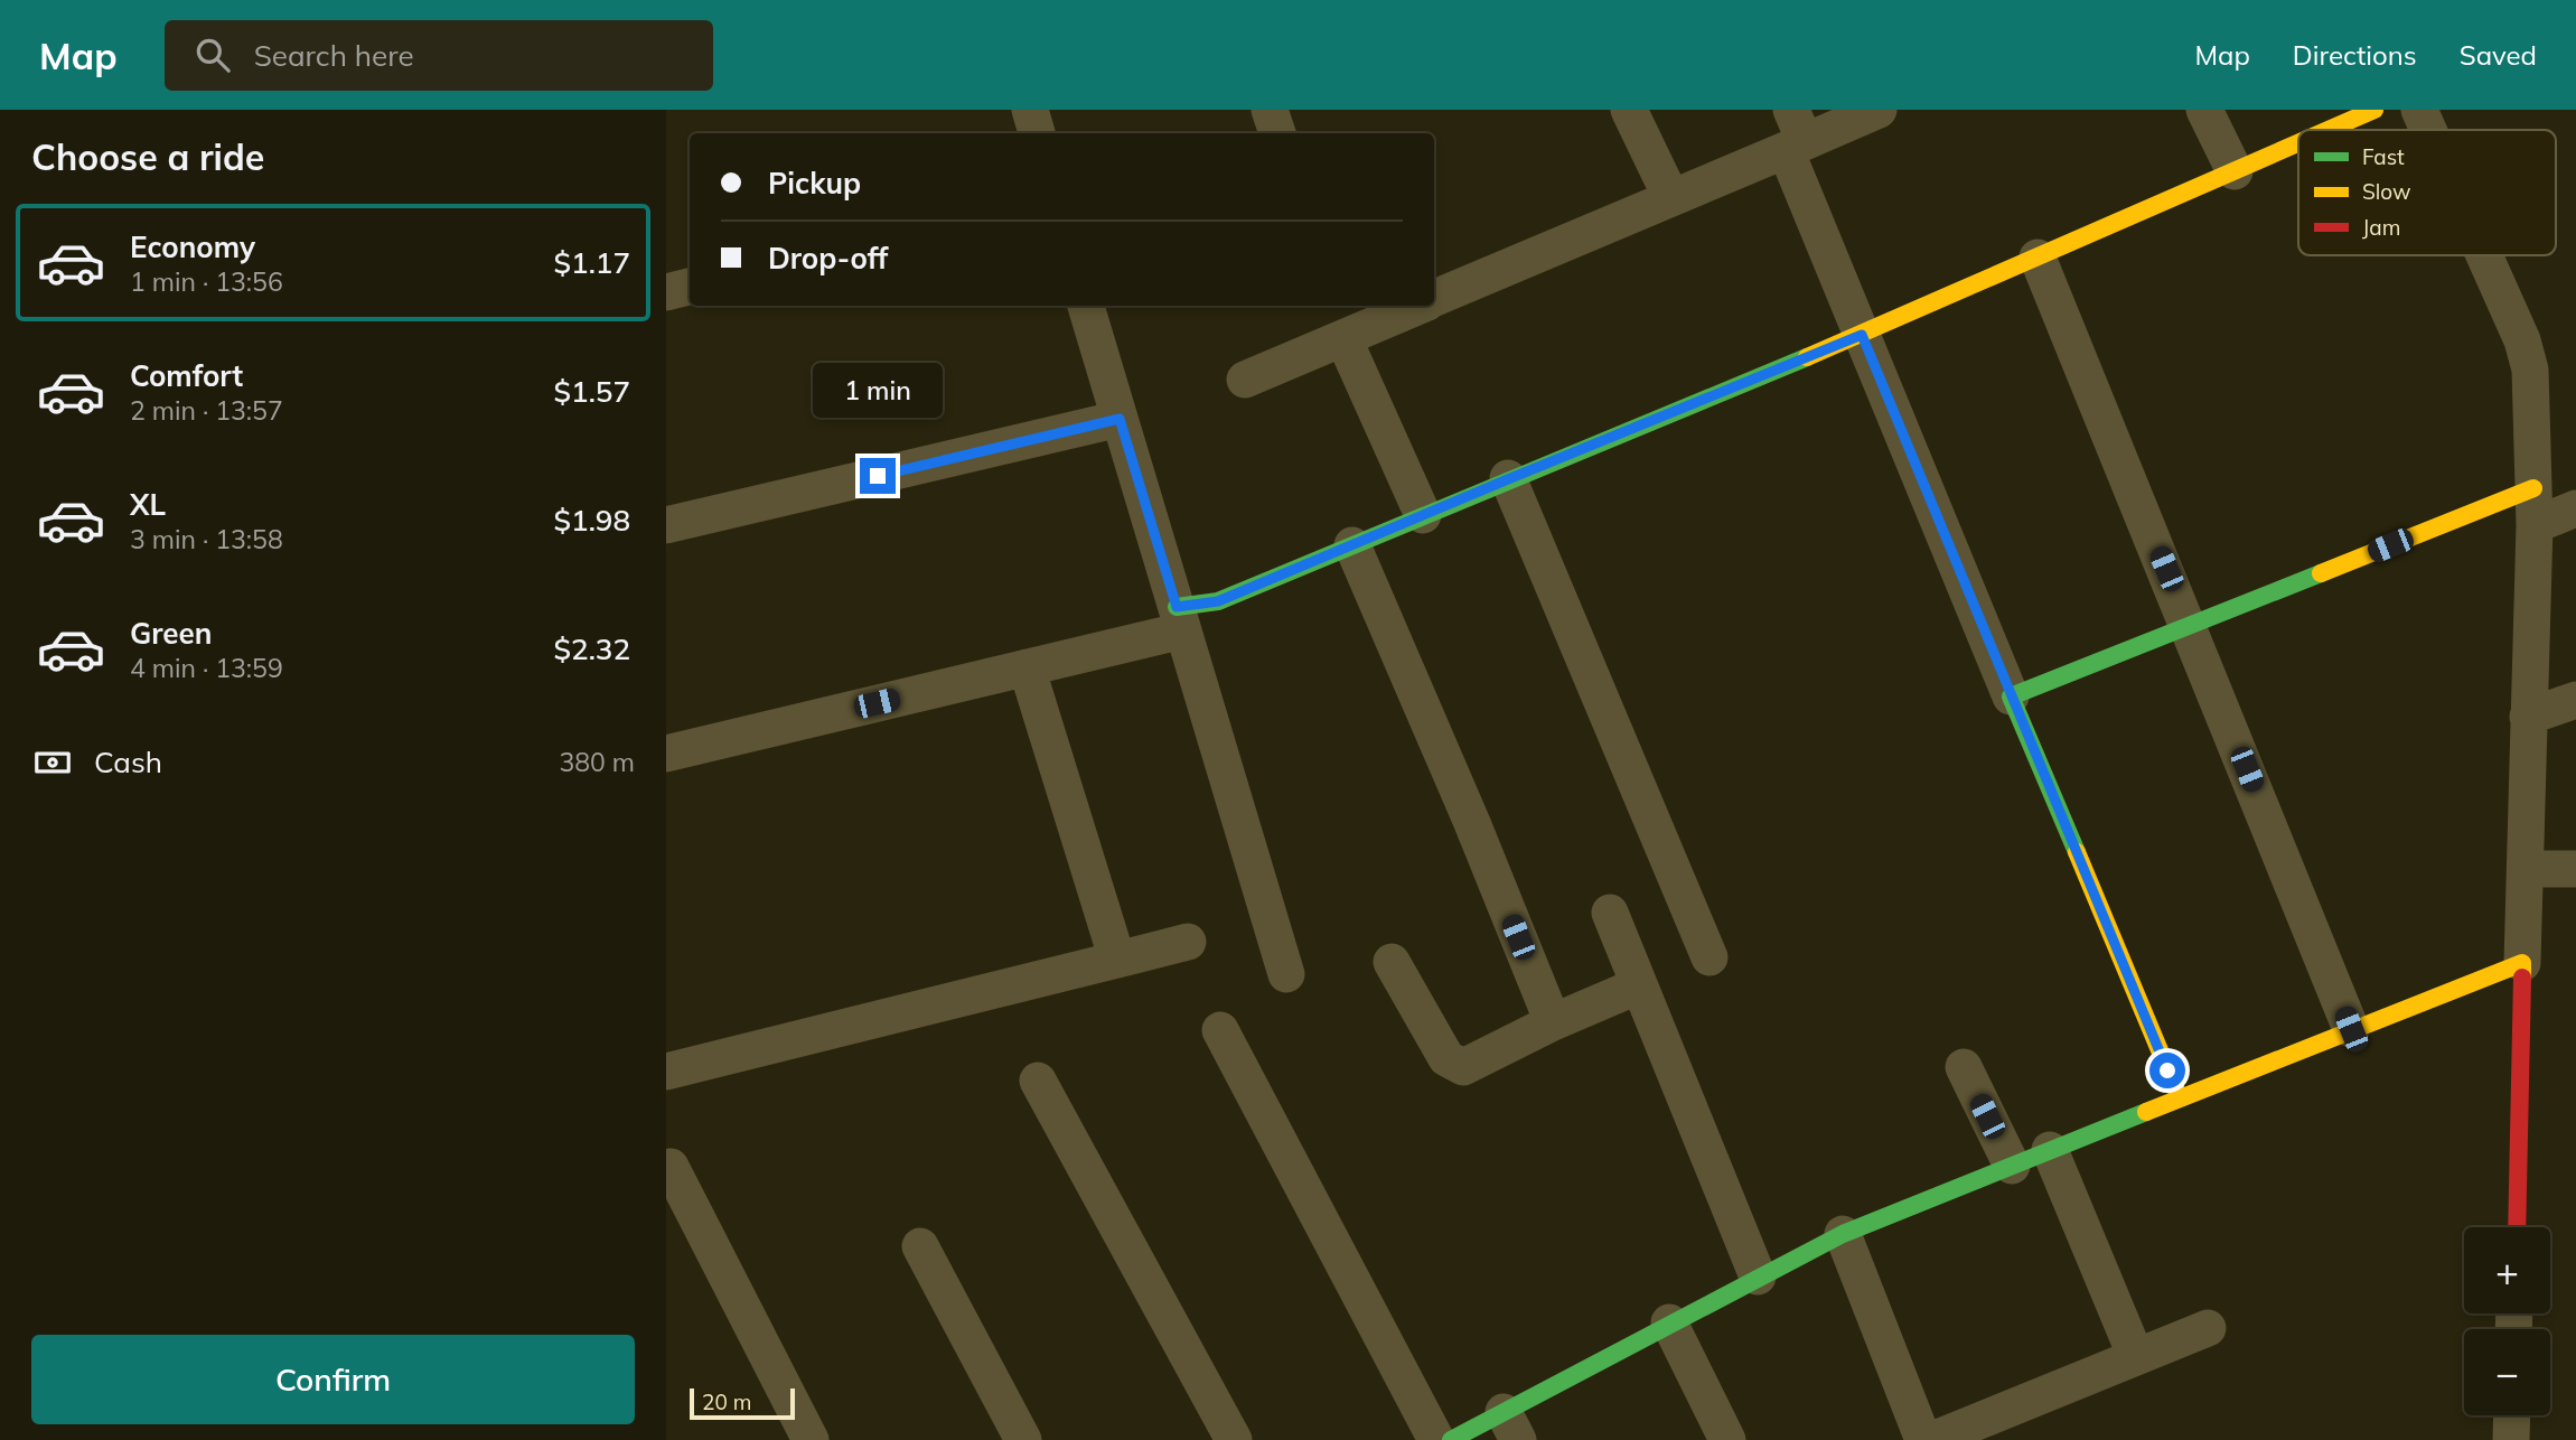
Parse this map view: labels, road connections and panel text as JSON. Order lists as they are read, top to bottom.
{
  "legend": ["Fast", "Slow", "Jam"],
  "scale_bar": "20 m",
  "page": {
    "header": "Map",
    "search": "Search here",
    "nav": ["Map", "Directions", "Saved"],
    "heading": "Choose a ride",
    "banner": ["Pickup", "Drop-off"],
    "list": [
      {
        "name": "Economy",
        "note": "1 min · 13:56",
        "value": "$1.17"
      },
      {
        "name": "Comfort",
        "note": "2 min · 13:57",
        "value": "$1.57"
      },
      {
        "name": "XL",
        "note": "3 min · 13:58",
        "value": "$1.98"
      },
      {
        "name": "Green",
        "note": "4 min · 13:59",
        "value": "$2.32"
      }
    ],
    "bubble": "1 min",
    "pay": ["Cash", "380 m"],
    "map_buttons": ["+", "−"],
    "buttons": "Confirm",
    "scale": "20 m"
  }
}
